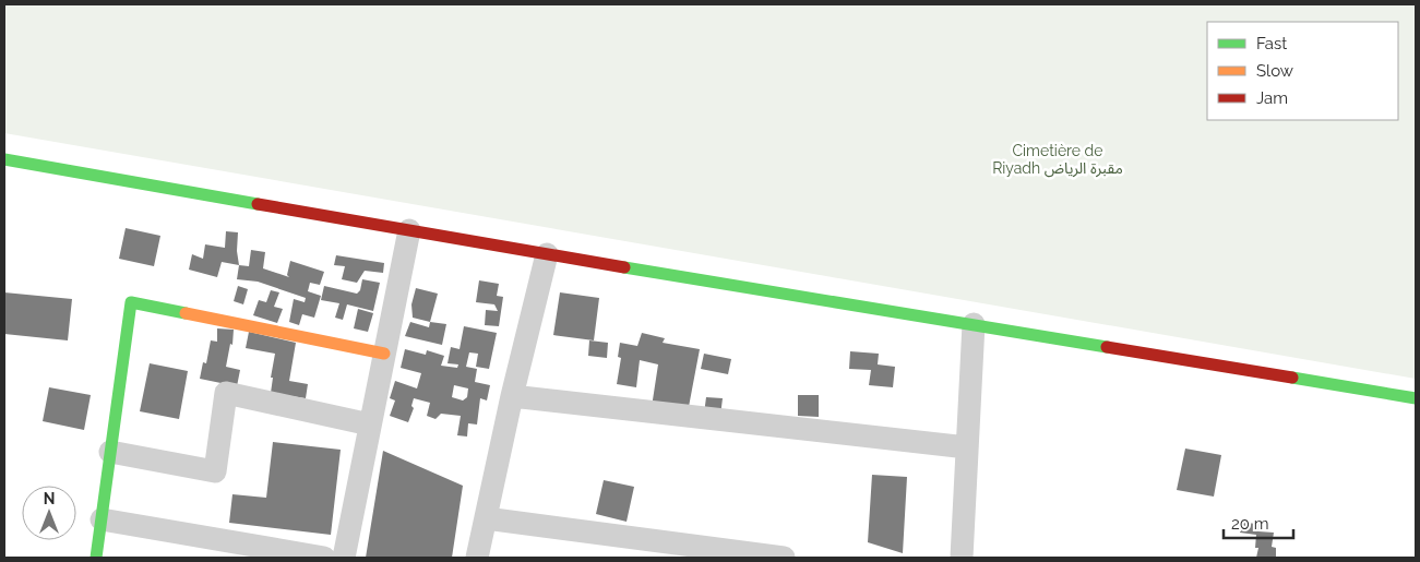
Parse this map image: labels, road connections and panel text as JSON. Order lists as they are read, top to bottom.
{
  "parks": ["Cimetière de Riyadh مقبرة الرياض"],
  "legend": ["Fast", "Slow", "Jam"],
  "scale_bar": "20 m",
  "north": "top"
}
